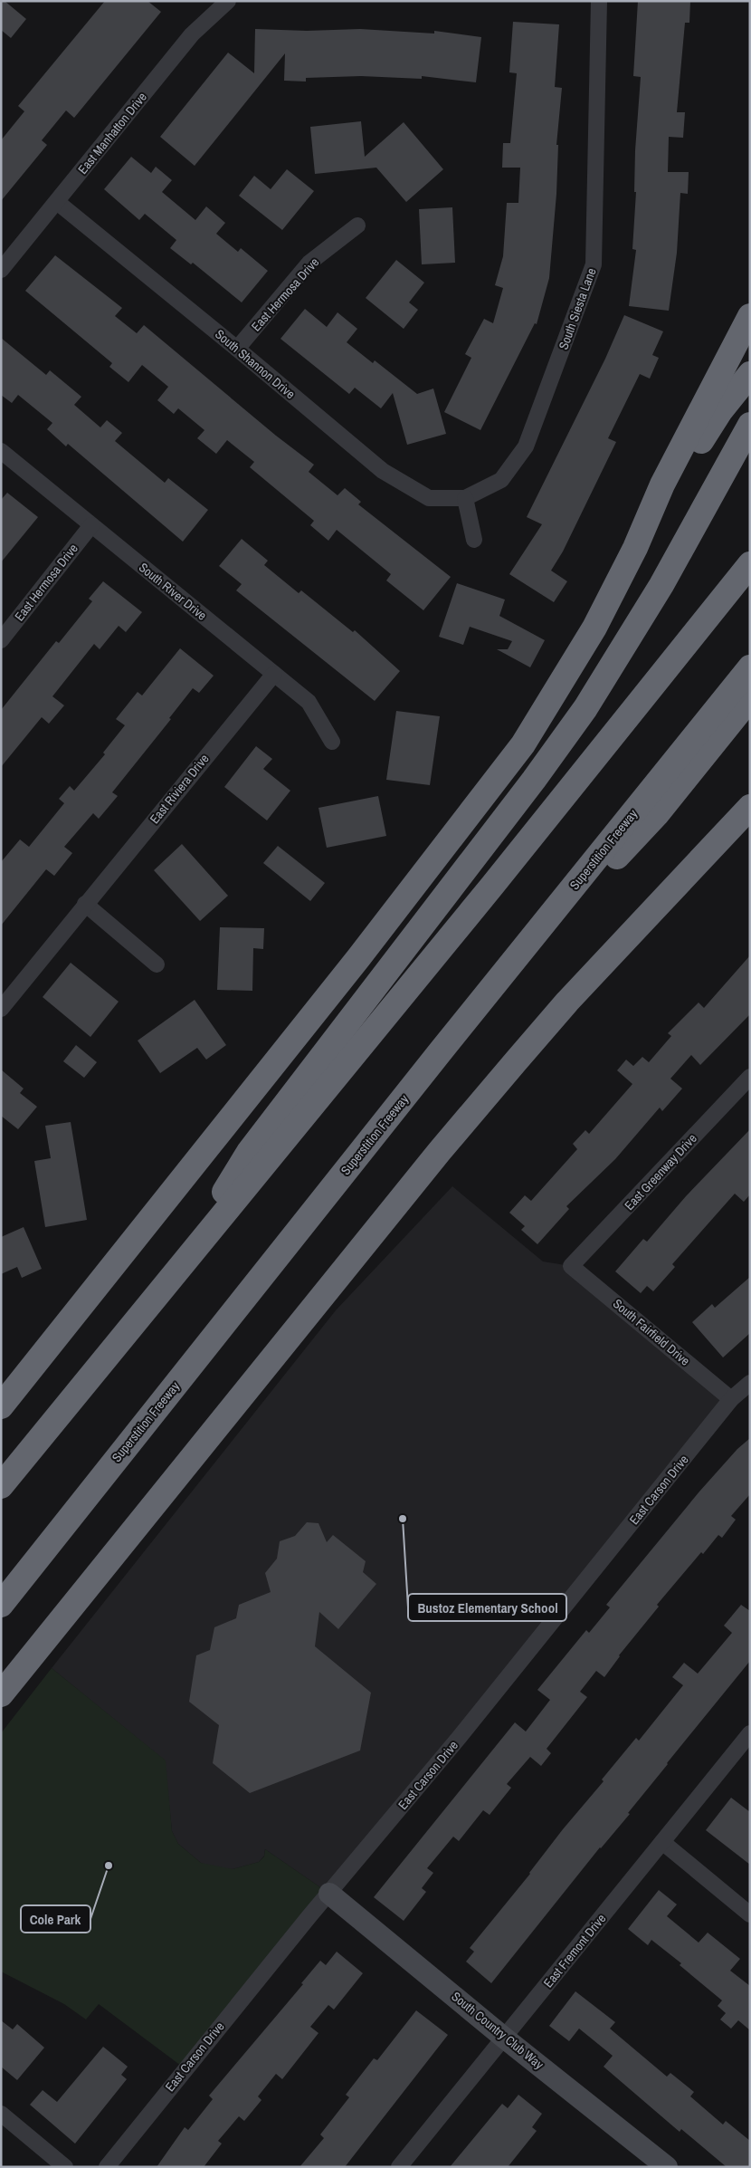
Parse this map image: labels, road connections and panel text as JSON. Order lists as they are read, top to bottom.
{
  "streets": {
    "highway": ["Superstition Freeway"],
    "street": [
      "East Manhatton Drive",
      "East Hermosa Drive",
      "South Siesta Lane",
      "South Shannon Drive",
      "South River Drive",
      "East Riviera Drive",
      "East Greenway Drive",
      "South Fairfield Drive",
      "East Carson Drive",
      "East Fremont Drive",
      "South Country Club Way"
    ]
  },
  "crossings": [
    ["East Manhatton Drive", "South Shannon Drive"],
    ["East Hermosa Drive", "South Shannon Drive"],
    ["East Hermosa Drive", "South River Drive"],
    ["South Siesta Lane", "South Shannon Drive"],
    ["South River Drive", "East Riviera Drive"],
    ["East Greenway Drive", "South Fairfield Drive"],
    ["South Fairfield Drive", "East Carson Drive"],
    ["East Carson Drive", "South Country Club Way"],
    ["East Fremont Drive", "South Country Club Way"]
  ],
  "places": ["Bustoz Elementary School", "Cole Park"]
}
